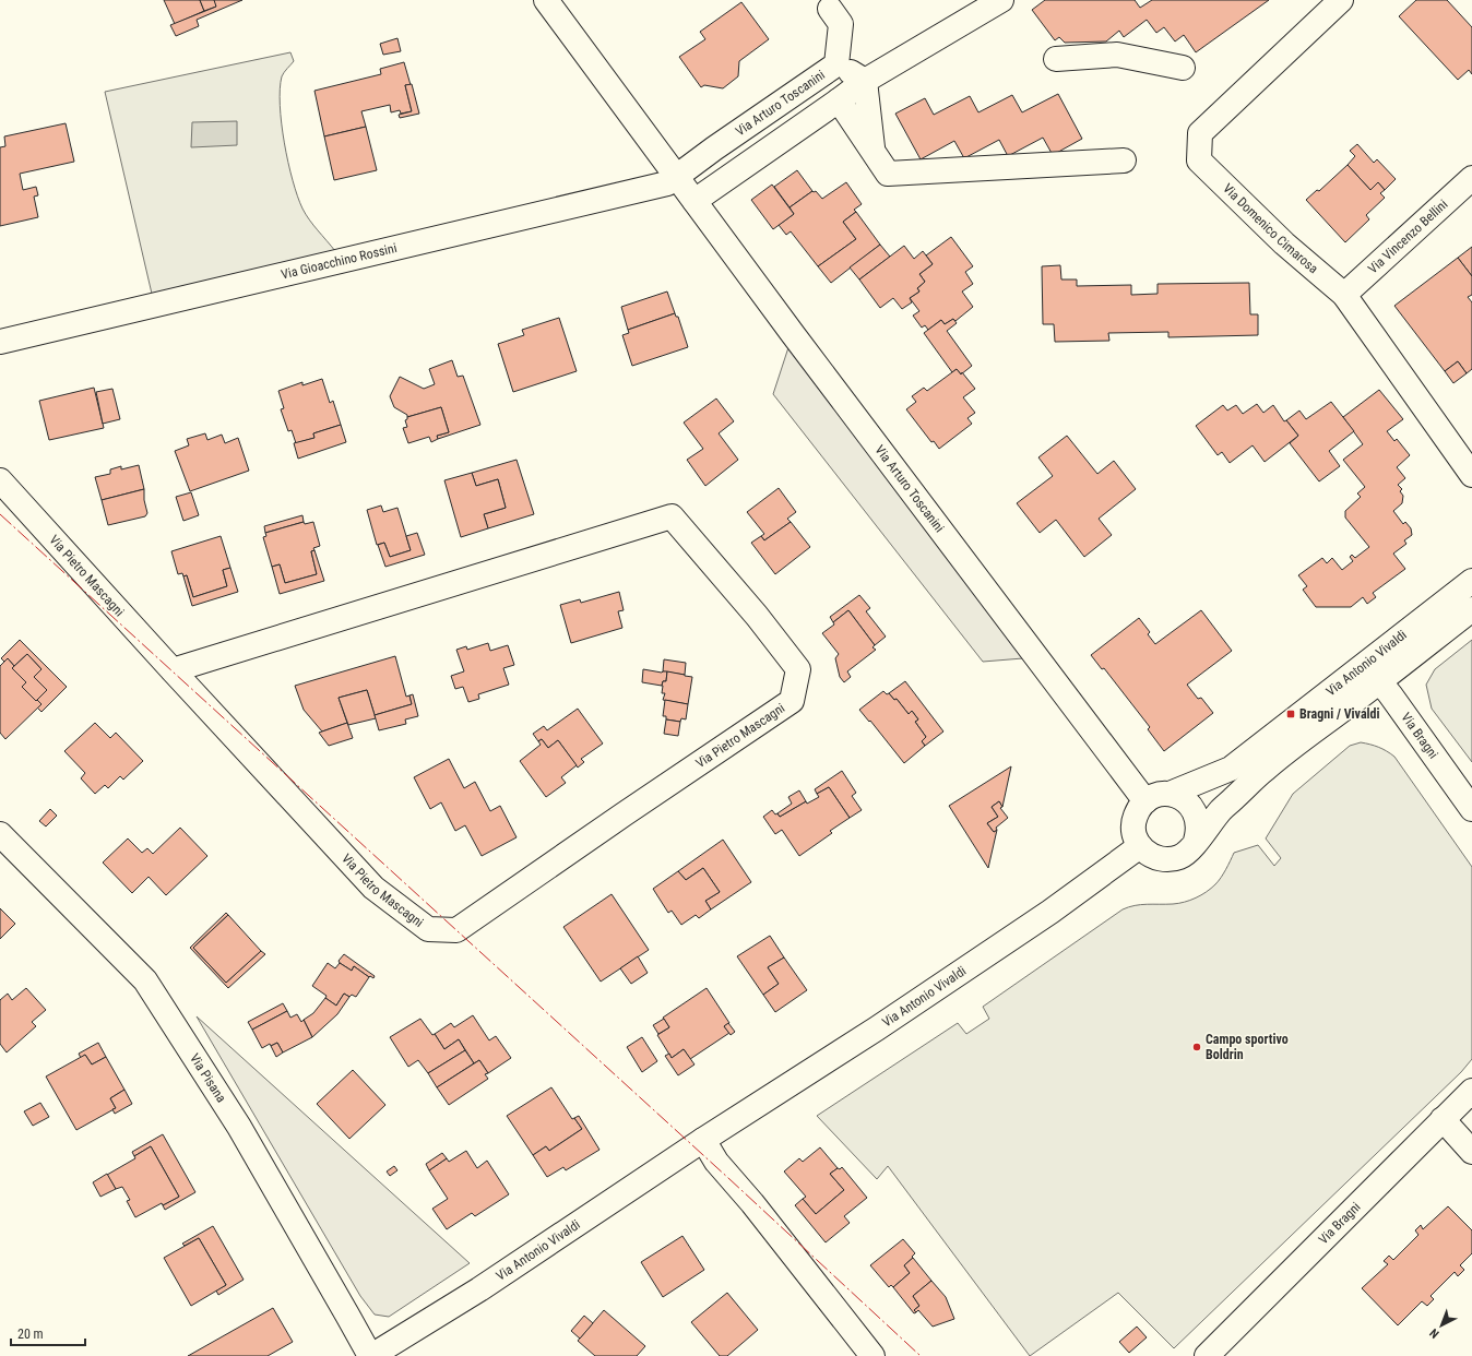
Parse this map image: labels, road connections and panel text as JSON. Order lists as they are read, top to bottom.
{
  "streets": {
    "street": [
      "Via Arturo Toscanini",
      "Via Domenico Cimarosa",
      "Via Vincenzo Bellini",
      "Via Gioacchino Rossini",
      "Via Pietro Mascagni",
      "Via Antonio Vivaldi",
      "Via Bragni",
      "Via Pisana"
    ]
  },
  "crossings": [
    ["Via Arturo Toscanini", "Via Gioacchino Rossini"],
    ["Via Arturo Toscanini", "Via Antonio Vivaldi"],
    ["Via Domenico Cimarosa", "Via Vincenzo Bellini"],
    ["Via Antonio Vivaldi", "Via Bragni"],
    ["Via Antonio Vivaldi", "Via Pisana"]
  ],
  "places": {
    "transit": ["Bragni / Vivaldi"],
    "other": ["Campo sportivo Boldrin"]
  },
  "scale_bar": "20 m",
  "north": "bottom left"
}
